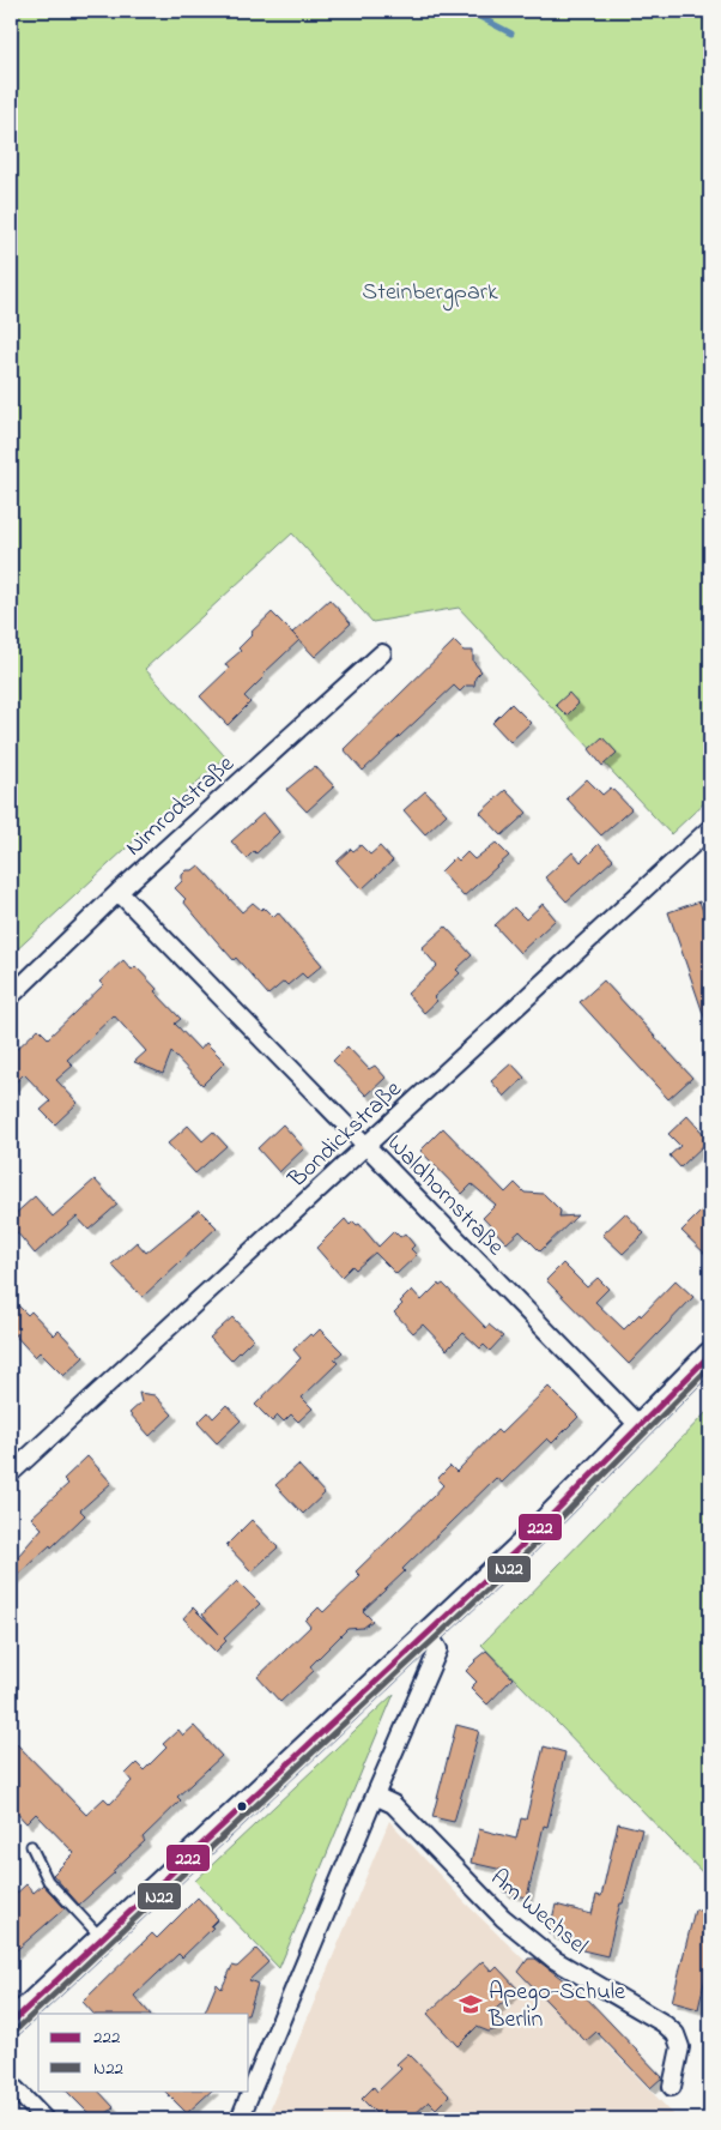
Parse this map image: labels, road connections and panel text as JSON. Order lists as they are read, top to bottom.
{
  "streets": {
    "street": [
      "Nimrodstraße",
      "Bondickstraße",
      "Waldhornstraße",
      "Am Wechsel"
    ]
  },
  "crossings": [
    ["Nimrodstraße", "Waldhornstraße"],
    ["Bondickstraße", "Waldhornstraße"]
  ],
  "parks": ["Steinbergpark"],
  "places": {
    "school or university": ["Apego-Schule Berlin"]
  },
  "lines": ["transit line 222", "transit line N22"],
  "legend": ["222", "N22"]
}
